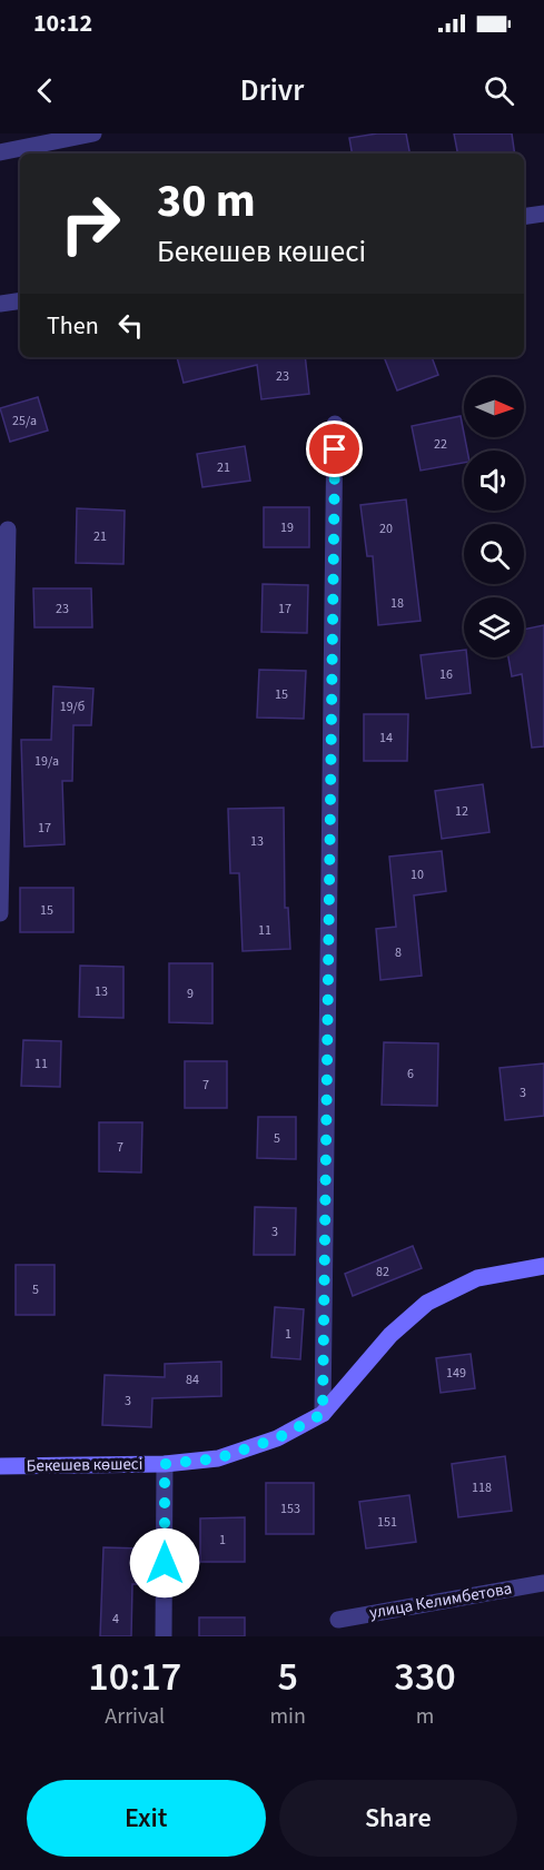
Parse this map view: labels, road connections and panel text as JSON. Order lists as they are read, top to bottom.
{
  "streets": {
    "main road": ["Бекешев көшесі"],
    "street": ["улица Келимбетова"]
  },
  "house_numbers": [
    "23",
    "25/а",
    "22",
    "21",
    "19",
    "20",
    "21",
    "18",
    "23",
    "17",
    "16",
    "15",
    "19/б",
    "14",
    "19/а",
    "12",
    "17",
    "13",
    "10",
    "15",
    "11",
    "8",
    "13",
    "9",
    "11",
    "6",
    "7",
    "3",
    "5",
    "7",
    "3",
    "82",
    "5",
    "1",
    "149",
    "84",
    "3",
    "118",
    "153",
    "151",
    "1",
    "4"
  ],
  "north": "right",
  "page": {
    "status": "10:12",
    "header": "Drivr",
    "turn": ["30 m", "Бекешев көшесі"],
    "then": "Then",
    "eta": [
      "10:17",
      "Arrival",
      "5",
      "min",
      "330",
      "m"
    ],
    "buttons": ["Exit", "Share"]
  }
}
